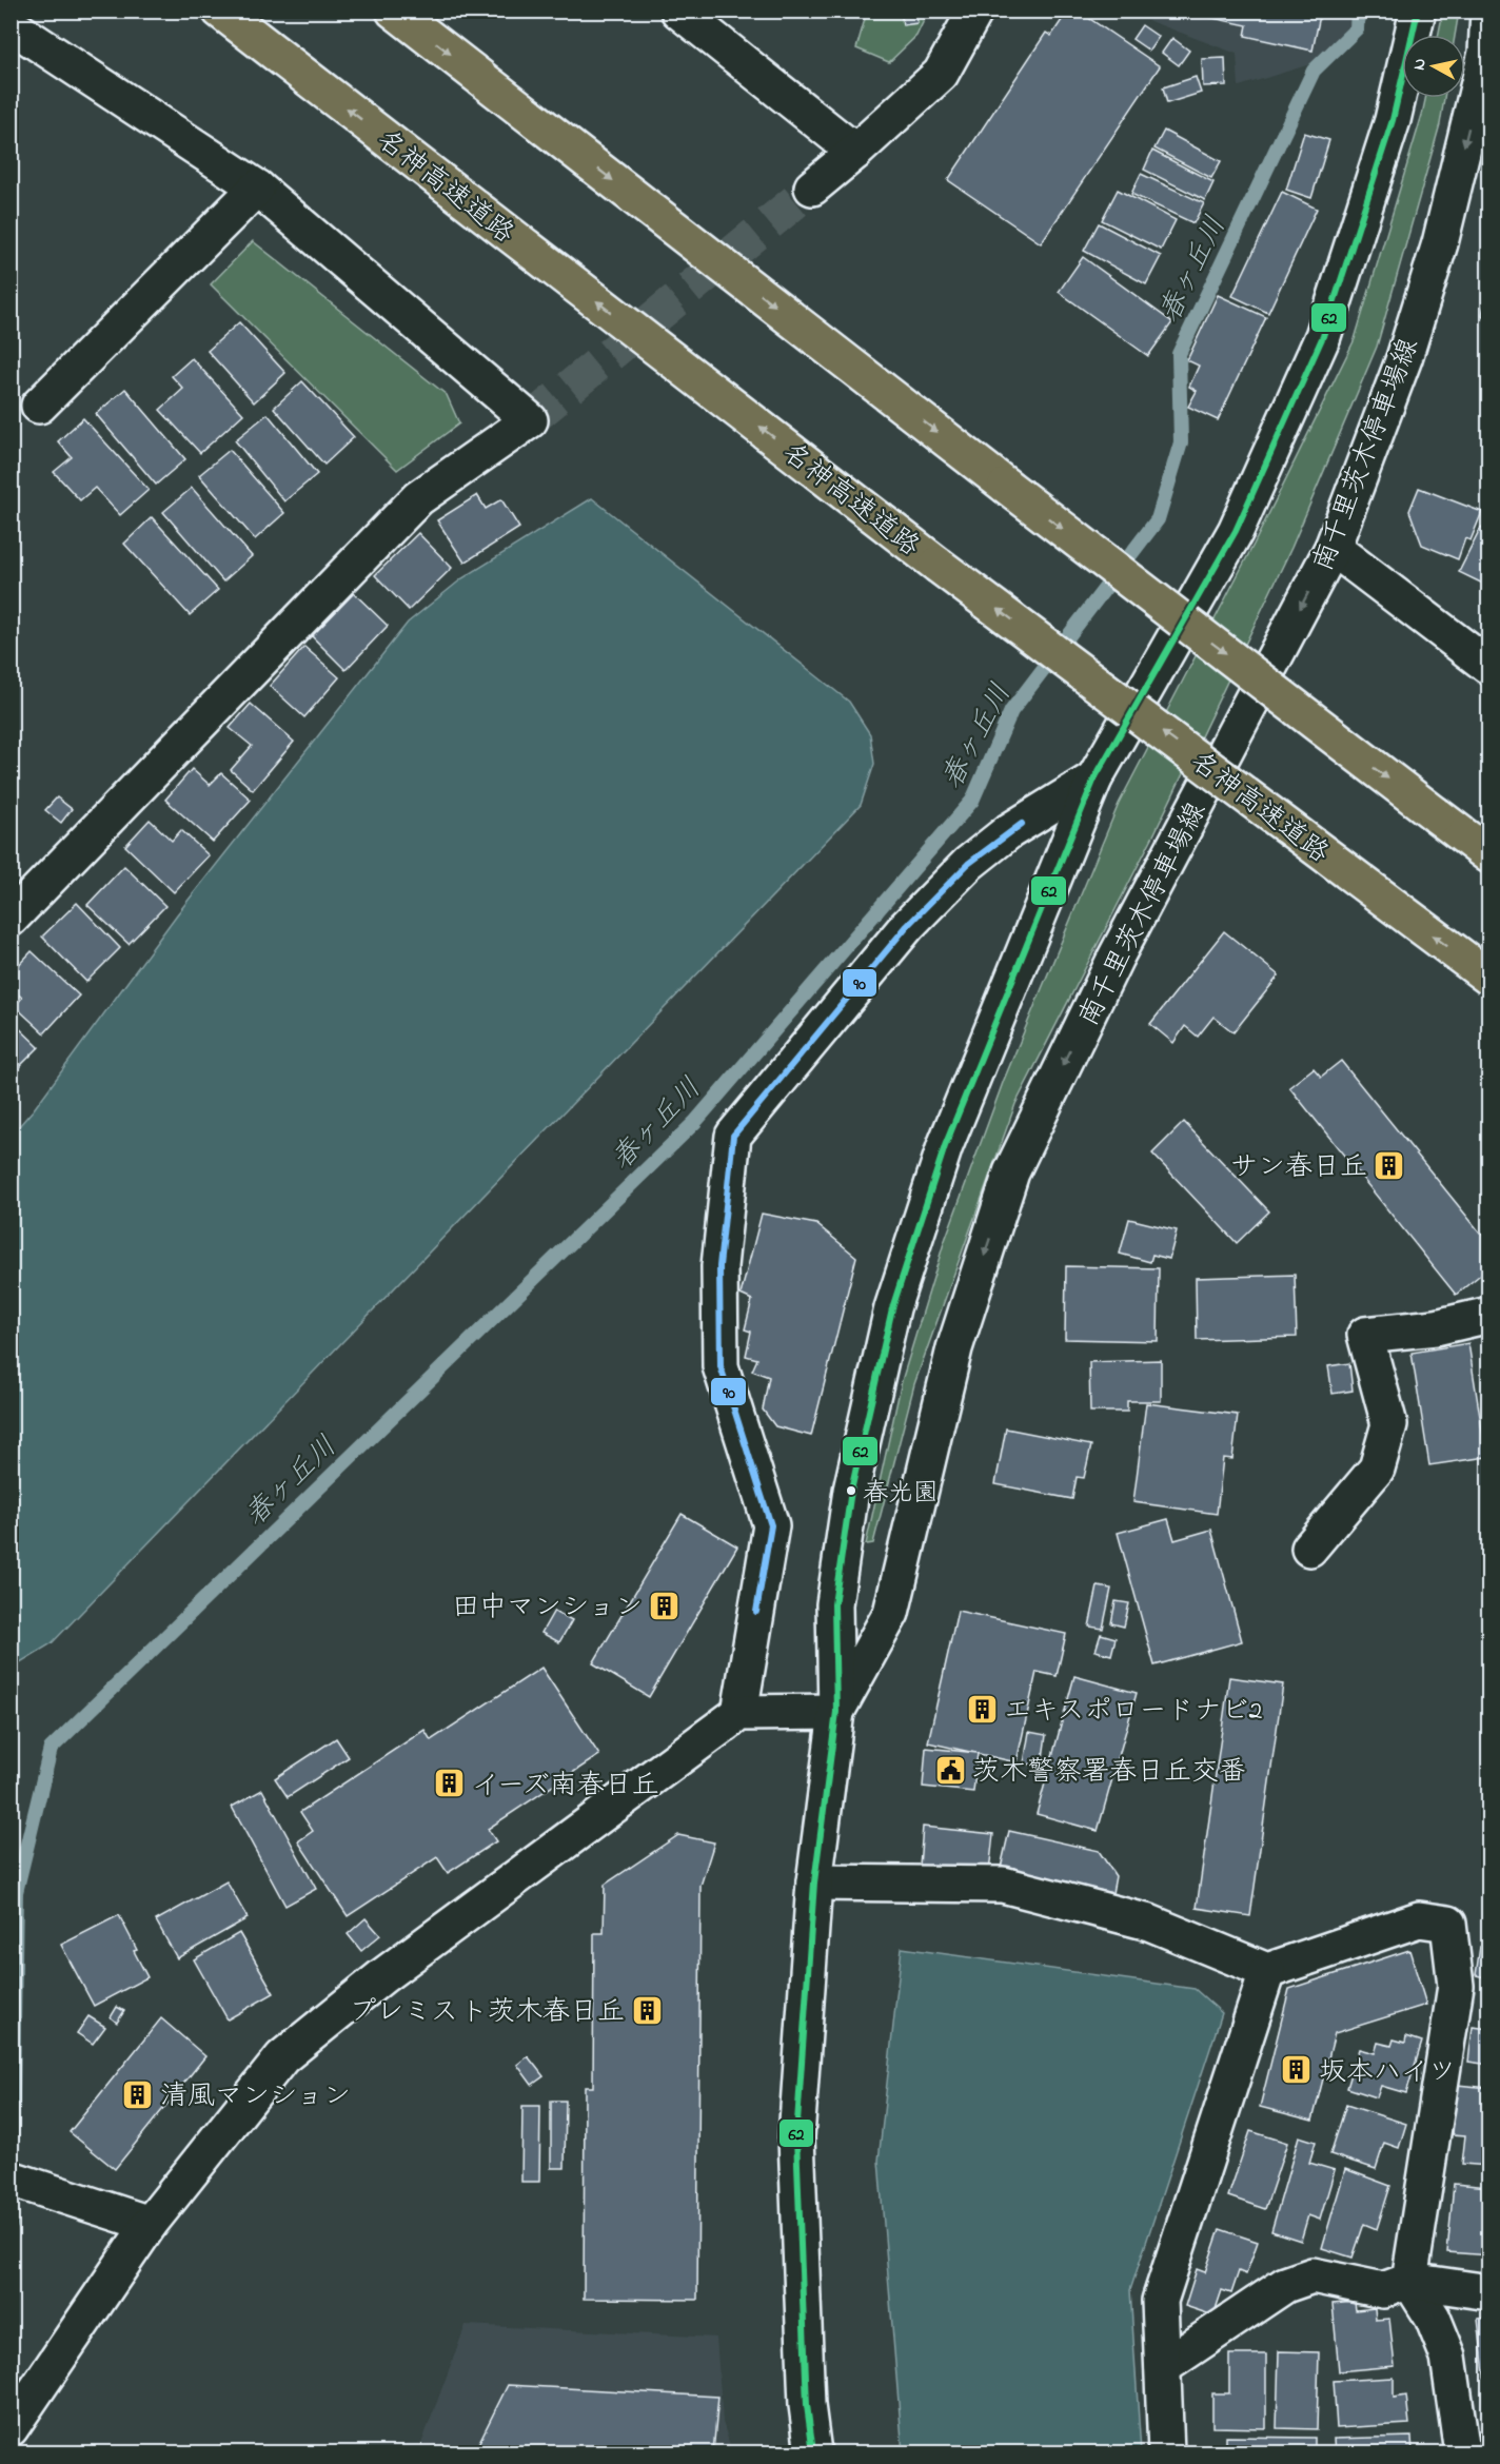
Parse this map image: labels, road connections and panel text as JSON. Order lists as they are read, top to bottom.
{
  "streets": {
    "highway": ["名神高速道路"],
    "street": ["南千里茨木停車場線"]
  },
  "water": ["春ヶ丘川"],
  "places": {
    "building": [
      "サン春日丘",
      "田中マンション",
      "エキスポロードナビ2",
      "イーズ南春日丘",
      "プレミスト茨木春日丘",
      "坂本ハイツ",
      "清風マンション"
    ],
    "other": ["春光園"],
    "public building": ["茨木警察署春日丘交番"]
  },
  "lines": ["transit line 62", "transit line 90"],
  "north": "left"
}
